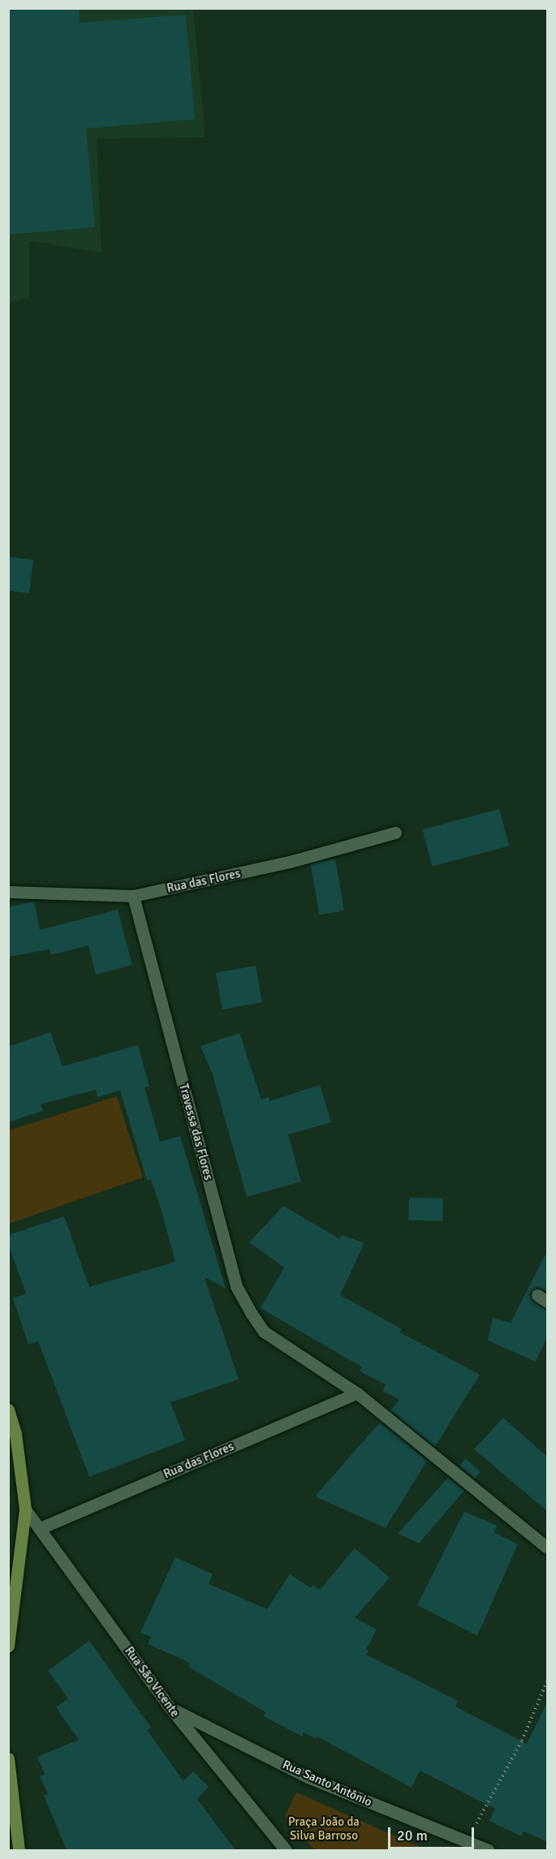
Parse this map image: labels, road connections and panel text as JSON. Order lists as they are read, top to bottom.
{
  "streets": {
    "street": [
      "Rua das Flores",
      "Travessa das Flores",
      "Rua São Vicente",
      "Rua Santo Antônio"
    ]
  },
  "crossings": [
    ["Rua das Flores", "Travessa das Flores"],
    ["Rua das Flores", "Rua São Vicente"],
    ["Rua São Vicente", "Rua Santo Antônio"]
  ],
  "parks": ["Praça João da Silva Barroso"],
  "scale_bar": "20 m"
}
